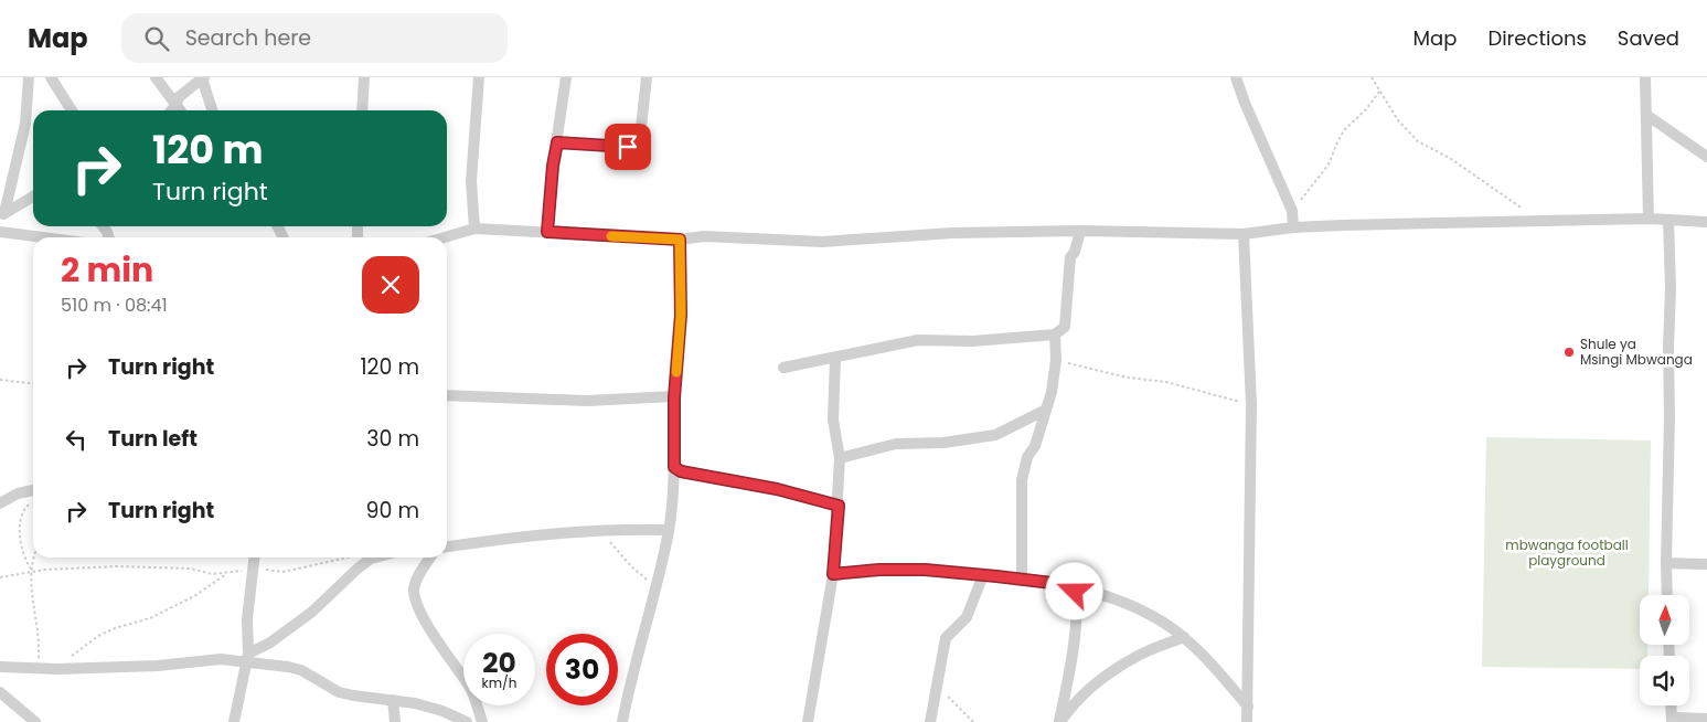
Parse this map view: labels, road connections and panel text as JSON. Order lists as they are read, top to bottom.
{
  "parks": ["mbwanga football playground"],
  "places": ["Shule ya Msingi Mbwanga"],
  "north": "top",
  "page": {
    "header": "Map",
    "search": "Search here",
    "nav": ["Map", "Directions", "Saved"],
    "turn": ["120 m", "Turn right"],
    "heading": ["2 min", "510 m · 08:41"],
    "list": [
      {
        "name": "Turn right",
        "value": "120 m"
      },
      {
        "name": "Turn left",
        "value": "30 m"
      },
      {
        "name": "Turn right",
        "value": "90 m"
      }
    ],
    "speed": "20 km/h",
    "limit": "30"
  }
}
